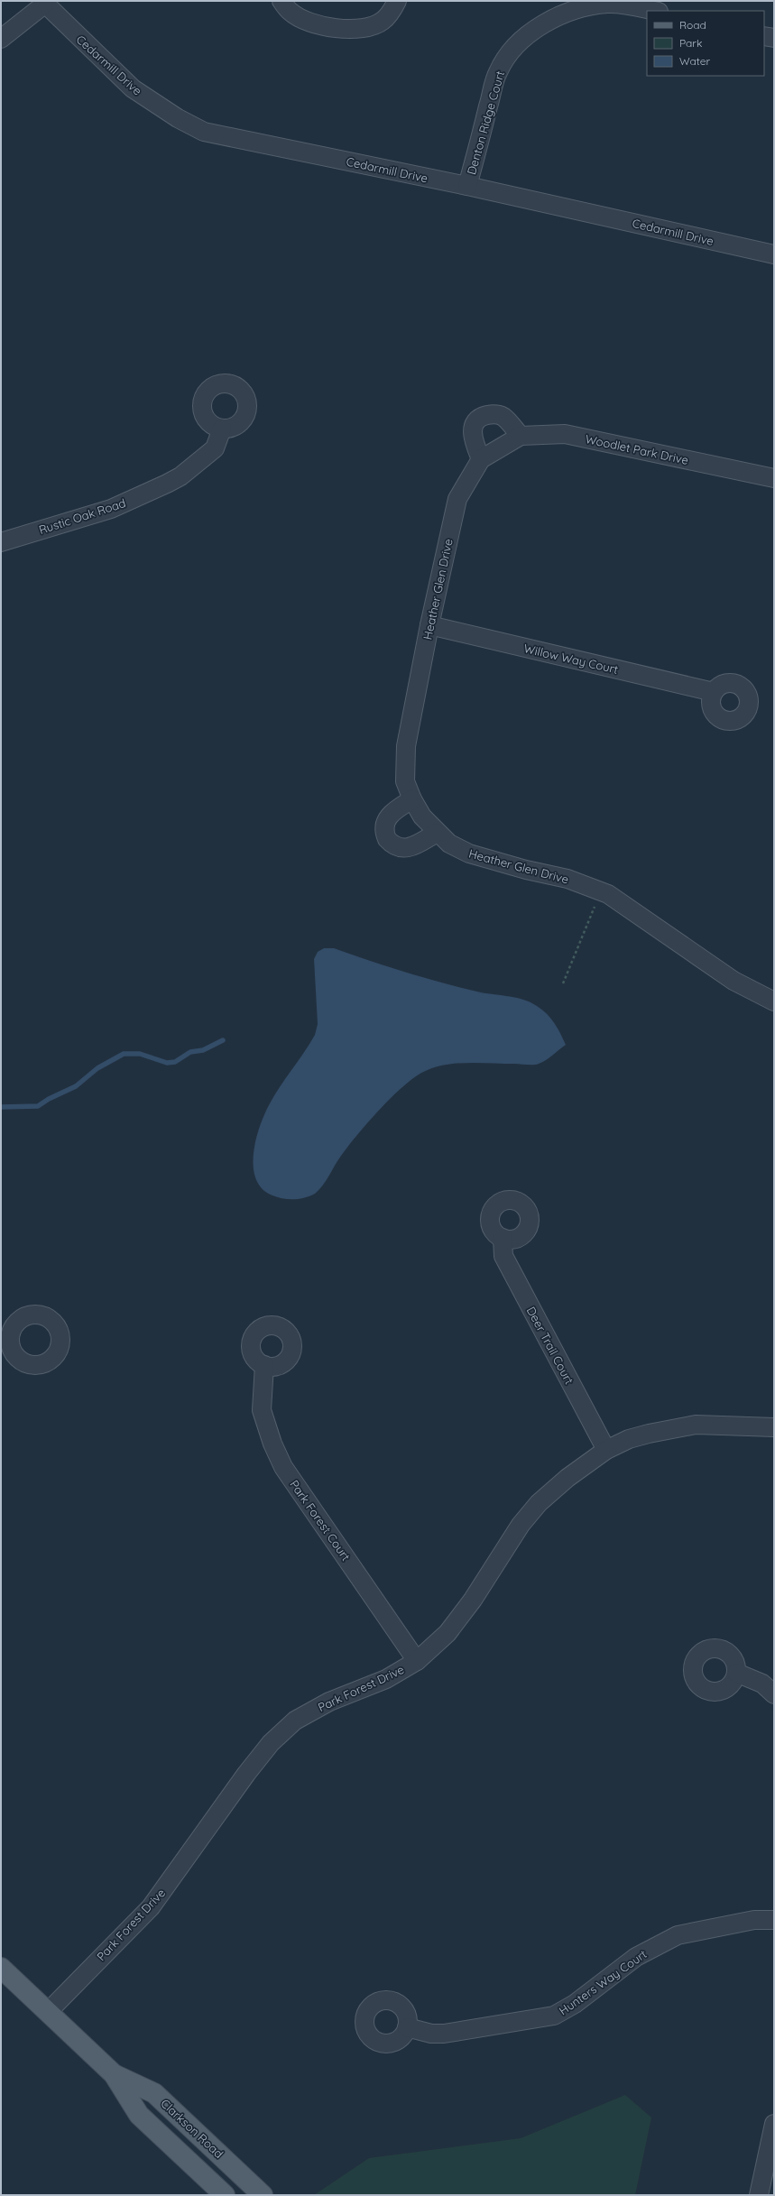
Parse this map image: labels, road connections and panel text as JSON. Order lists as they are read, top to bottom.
{
  "streets": {
    "main road": ["Clarkson Road"],
    "street": [
      "Cedarmill Drive",
      "Denton Ridge Court",
      "Woodlet Park Drive",
      "Rustic Oak Road",
      "Heather Glen Drive",
      "Willow Way Court",
      "Deer Trail Court",
      "Park Forest Court",
      "Park Forest Drive",
      "Hunters Way Court"
    ]
  },
  "crossings": [
    ["Cedarmill Drive", "Denton Ridge Court"],
    ["Woodlet Park Drive", "Heather Glen Drive"],
    ["Heather Glen Drive", "Willow Way Court"],
    ["Deer Trail Court", "Park Forest Drive"],
    ["Park Forest Court", "Park Forest Drive"],
    ["Park Forest Drive", "Clarkson Road"]
  ],
  "legend": ["Road", "Park", "Water"]
}
